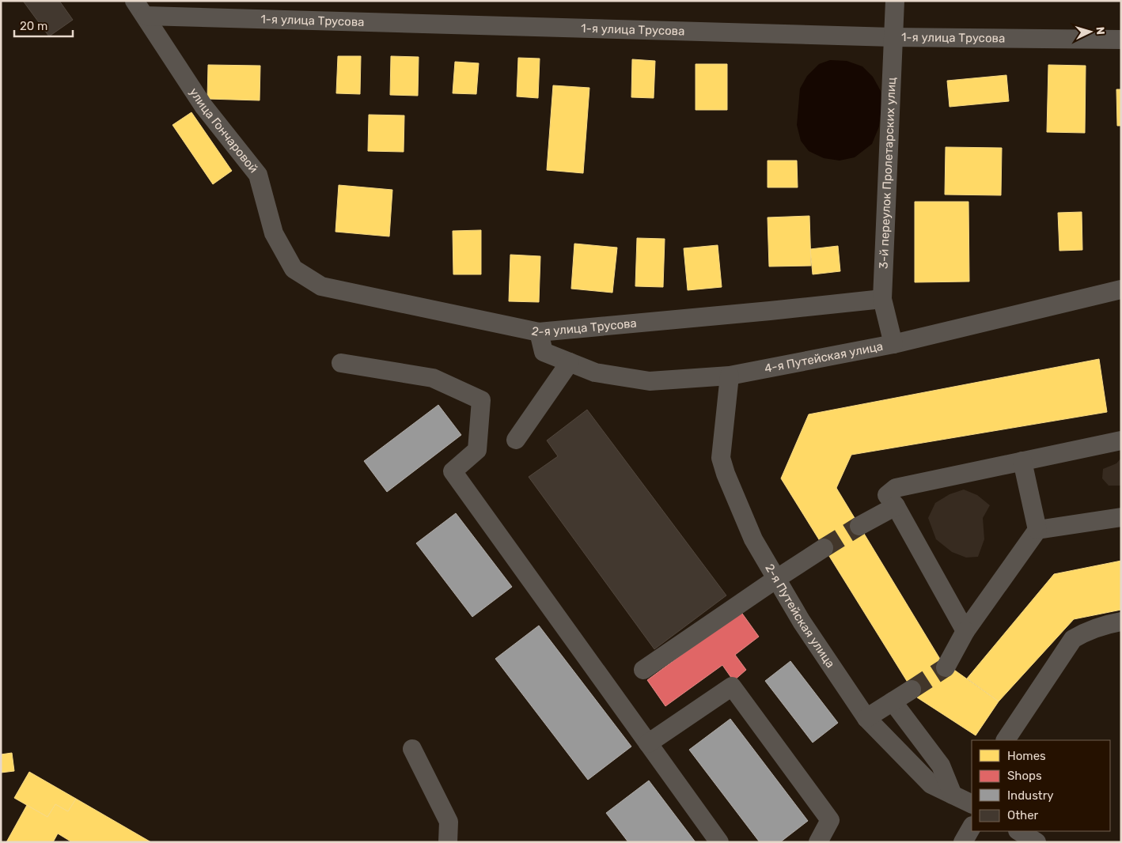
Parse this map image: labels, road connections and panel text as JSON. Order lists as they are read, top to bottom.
{
  "streets": {
    "street": [
      "1-я улица Трусова",
      "улица Гончаровой",
      "3-й переулок Пролетарских улиц",
      "2-я улица Трусова",
      "4-я Путейская улица",
      "2-я Путейская улица"
    ]
  },
  "crossings": [
    ["1-я улица Трусова", "улица Гончаровой"],
    ["1-я улица Трусова", "3-й переулок Пролетарских улиц"],
    ["улица Гончаровой", "2-я улица Трусова"],
    ["3-й переулок Пролетарских улиц", "2-я улица Трусова"],
    ["3-й переулок Пролетарских улиц", "4-я Путейская улица"],
    ["2-я улица Трусова", "4-я Путейская улица"],
    ["4-я Путейская улица", "2-я Путейская улица"]
  ],
  "legend": [
    "Homes",
    "Shops",
    "Industry",
    "Other"
  ],
  "scale_bar": "20 m",
  "north": "right"
}
